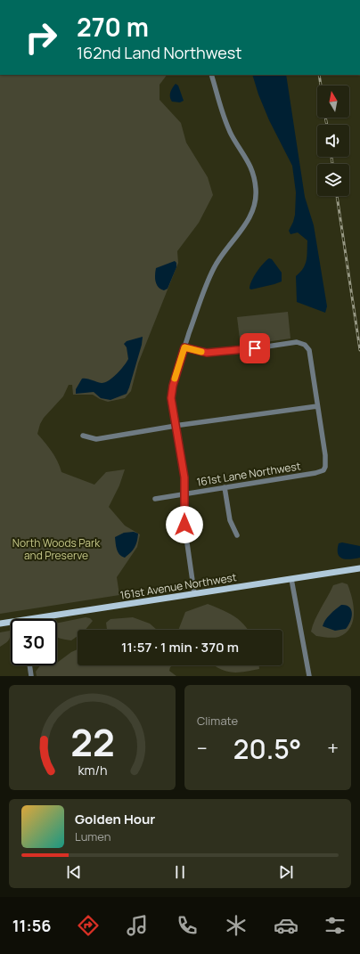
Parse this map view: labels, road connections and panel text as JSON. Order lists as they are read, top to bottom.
{
  "streets": {
    "main road": ["161st Avenue Northwest"],
    "street": ["161st Lane Northwest"]
  },
  "parks": ["North Woods Park and Preserve"],
  "north": "top",
  "page": {
    "turn": ["270 m", "162nd Land Northwest"],
    "limit": "30",
    "trip": "11:57 · 1 min · 370 m",
    "tile": "Climate",
    "heat": ["−", "20.5°", "+"],
    "song": ["Golden Hour", "Lumen"],
    "tabs": "11:56",
    "gauge": ["22", "km/h"]
  }
}
